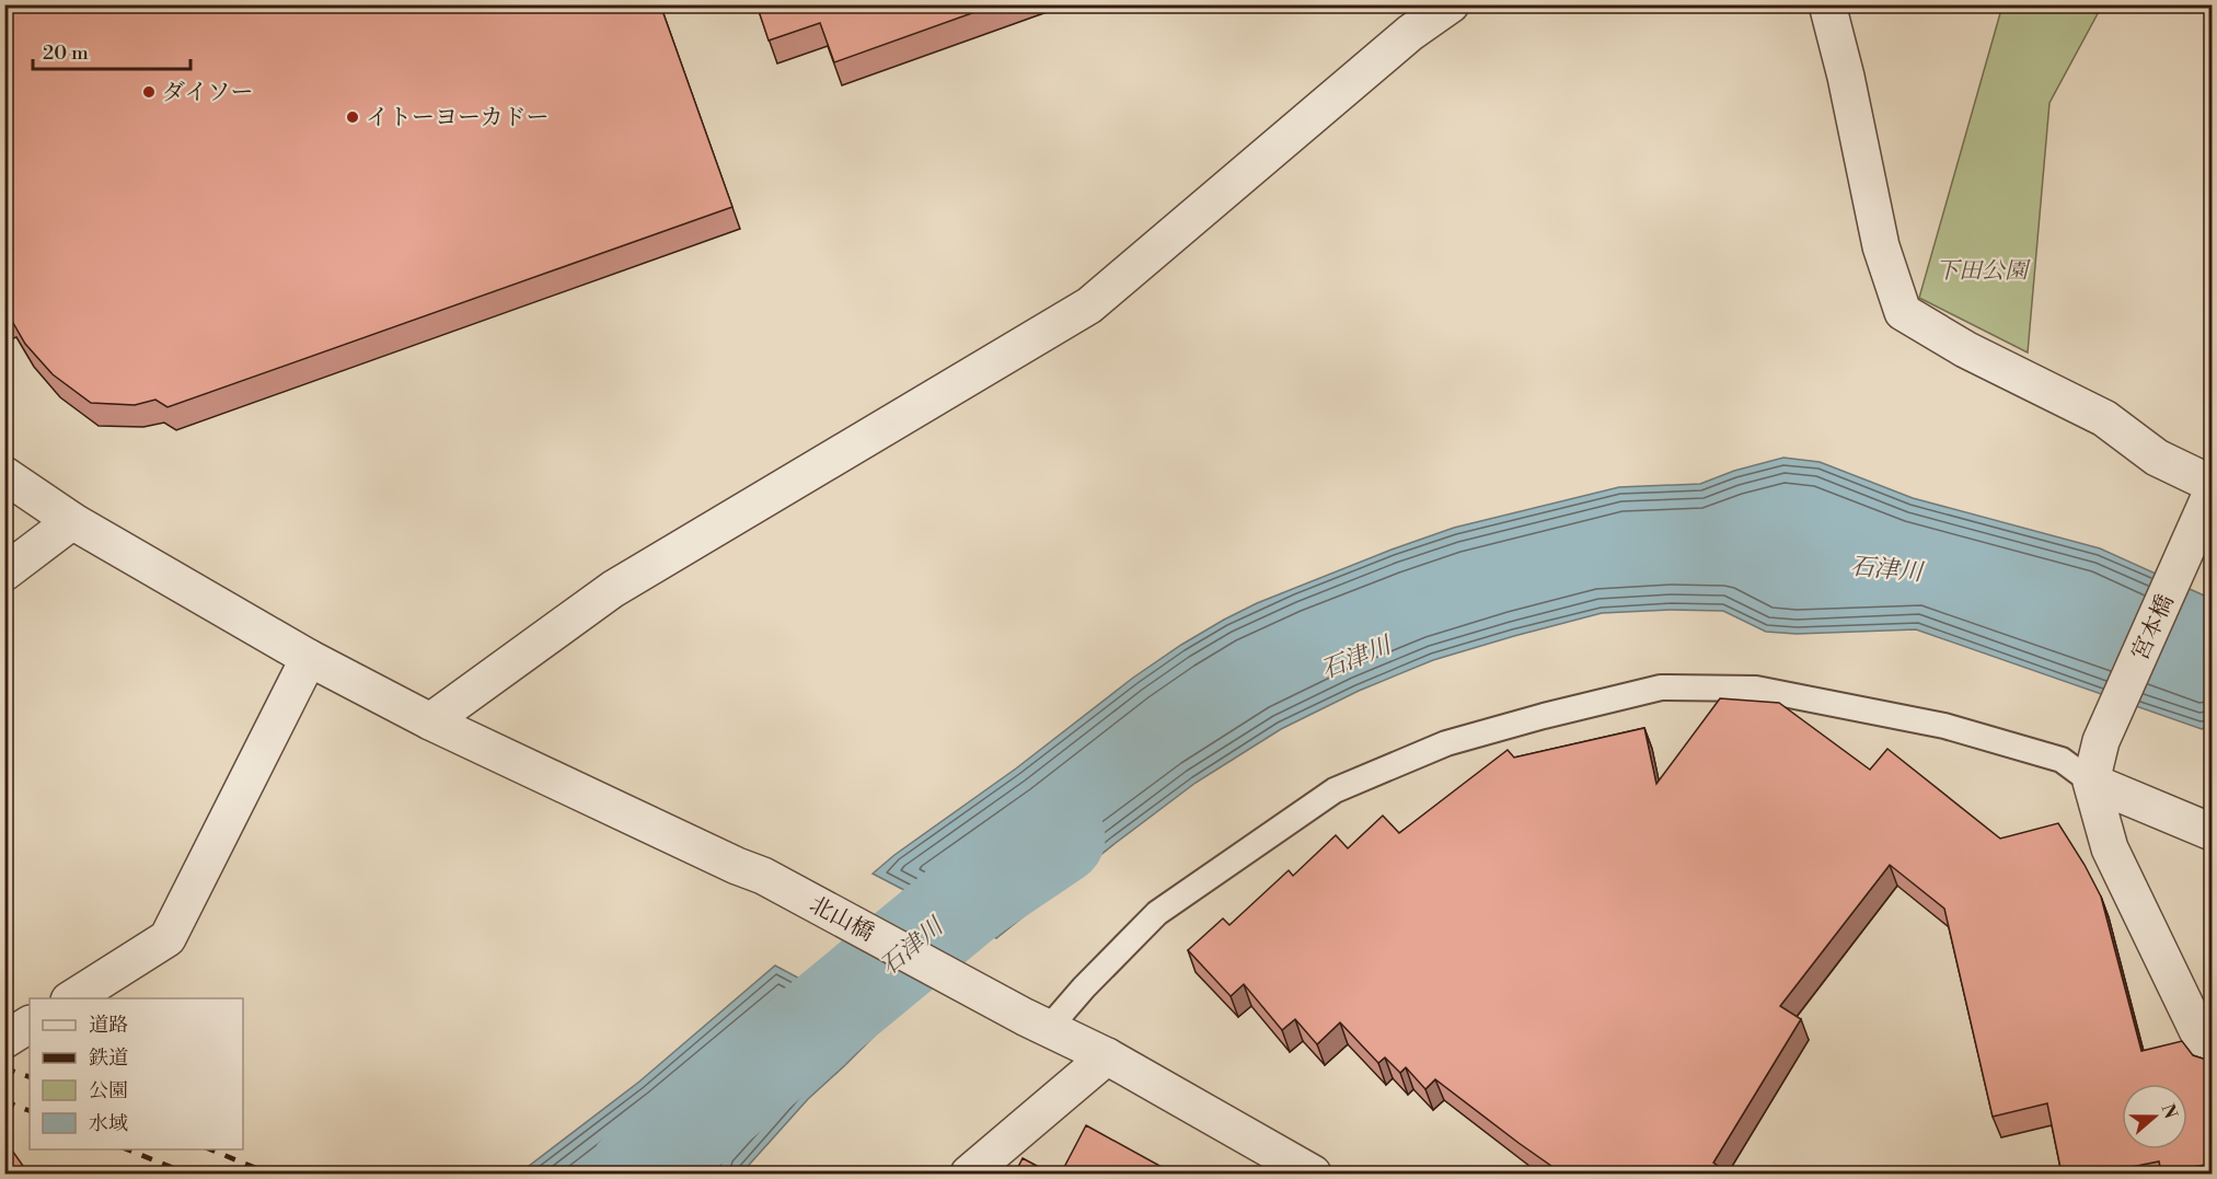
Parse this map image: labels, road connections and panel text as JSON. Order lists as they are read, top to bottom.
{
  "streets": {
    "street": ["宮本橋", "北山橋"]
  },
  "water": ["石津川"],
  "parks": ["下田公園"],
  "places": ["ダイソー", "イトーヨーカドー"],
  "legend": [
    "道路",
    "鉄道",
    "公園",
    "水域"
  ],
  "scale_bar": "20 m",
  "north": "right"
}
